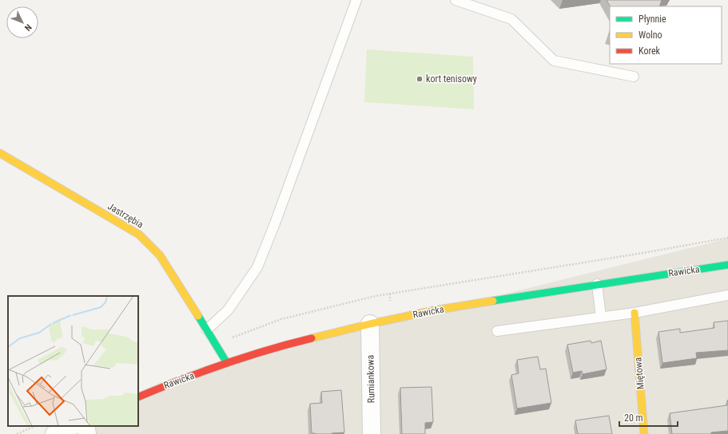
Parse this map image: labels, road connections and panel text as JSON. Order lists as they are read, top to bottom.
{
  "streets": {
    "street": [
      "Jastrzębia",
      "Rawicka",
      "Miętowa",
      "Rumiankowa"
    ]
  },
  "crossings": [
    ["Jastrzębia", "Rawicka"],
    ["Rawicka", "Rumiankowa"]
  ],
  "places": ["kort tenisowy"],
  "legend": ["Płynnie", "Wolno", "Korek"],
  "scale_bar": "20 m",
  "north": "bottom right"
}
